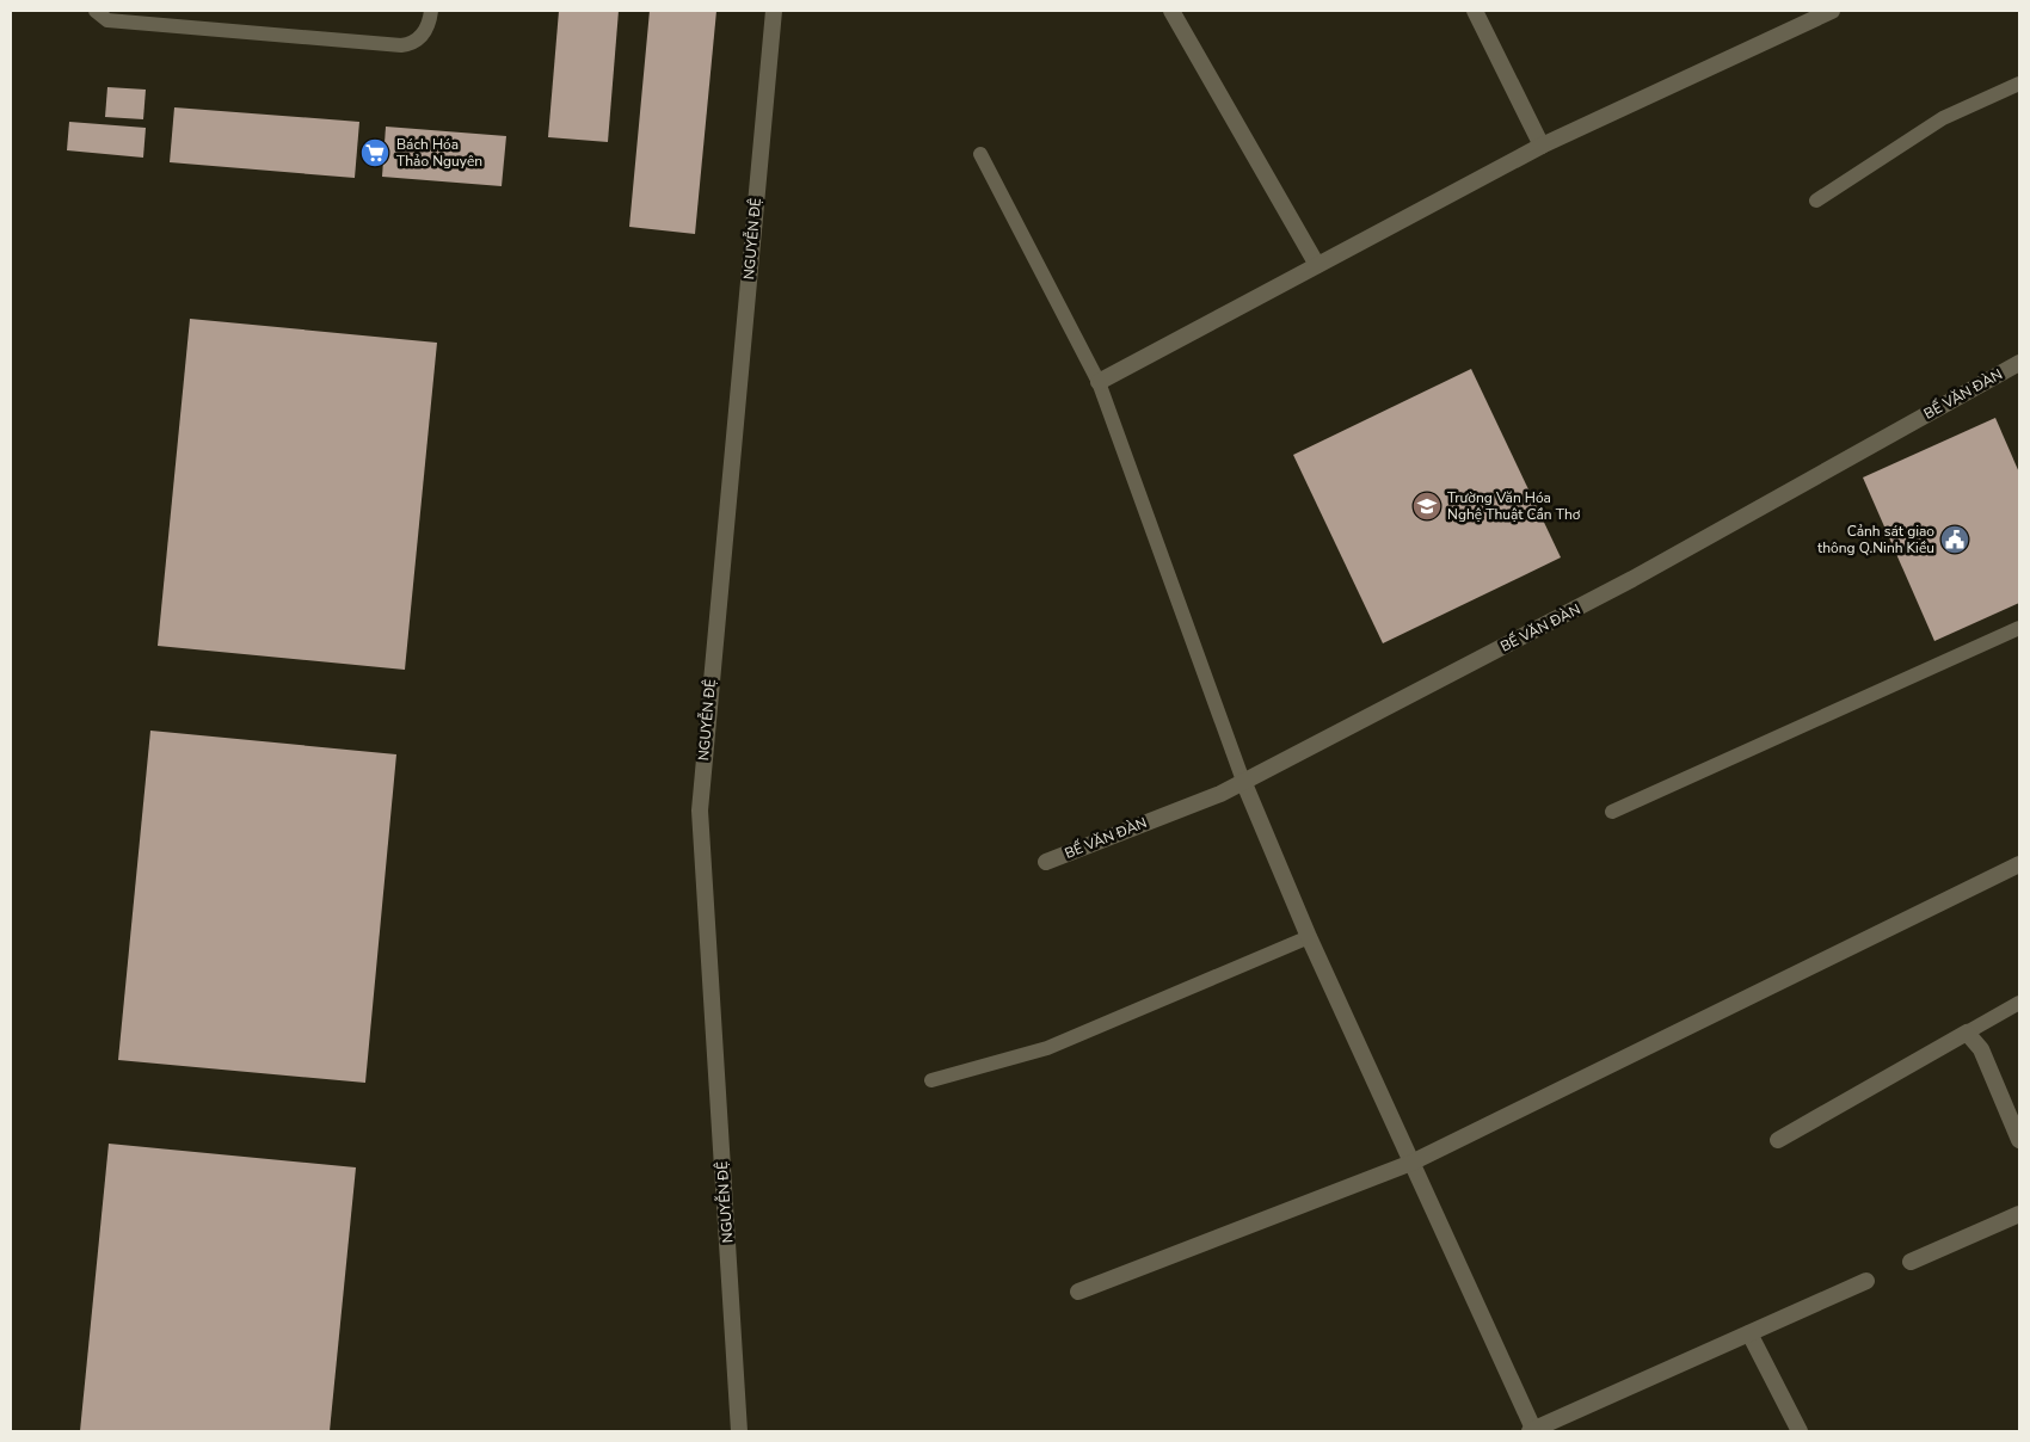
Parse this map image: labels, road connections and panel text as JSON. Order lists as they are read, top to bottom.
{
  "streets": {
    "street": ["NGUYỄN ĐỆ", "BẾ VĂN ĐÀN"]
  },
  "places": {
    "supermarket": ["Bách Hóa Thảo Nguyên"],
    "school or university": ["Trường Văn Hóa Nghệ Thuật Cần Thơ"],
    "public building": ["Cảnh sát giao thông Q.Ninh Kiều"]
  }
}
